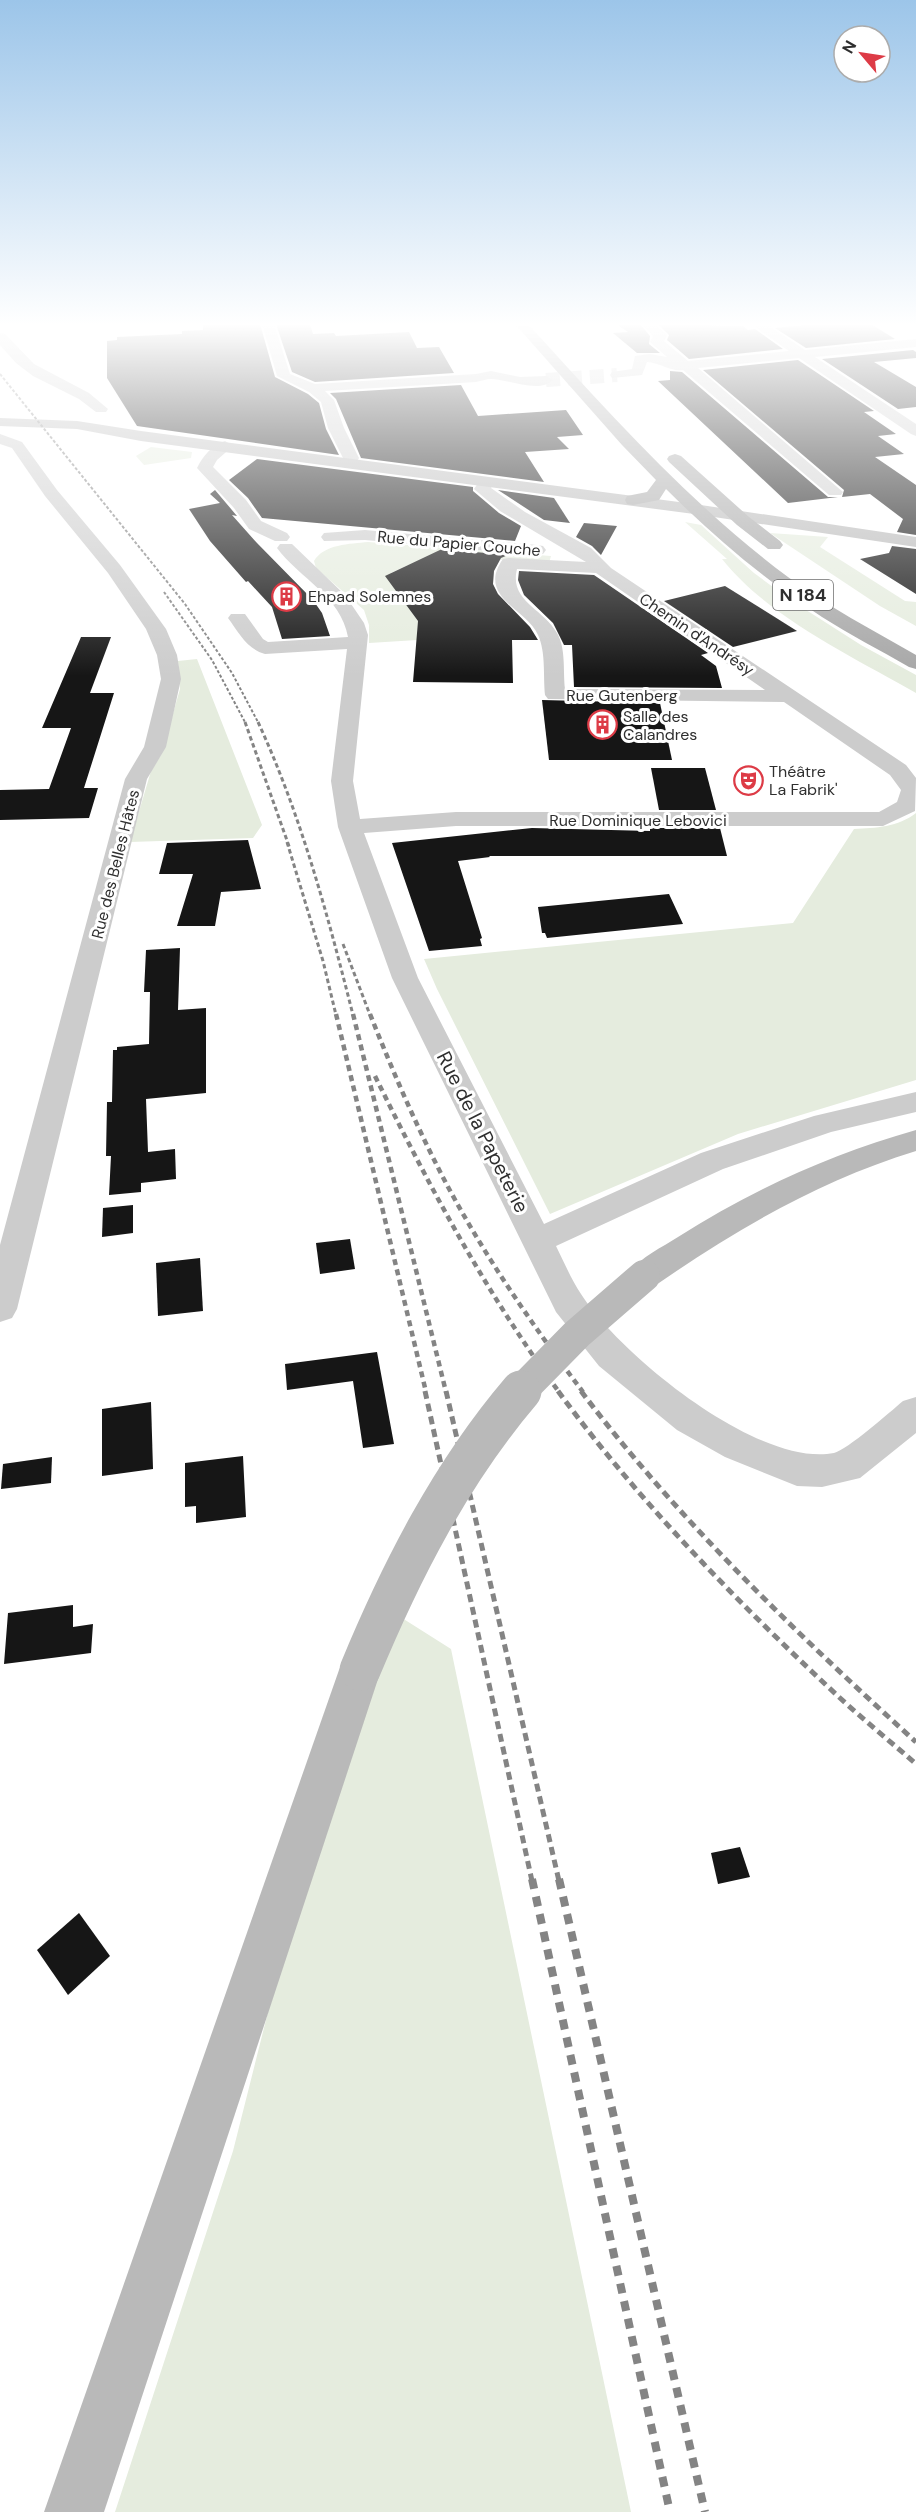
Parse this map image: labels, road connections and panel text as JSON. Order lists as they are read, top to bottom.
{
  "streets": {
    "main road": ["N 184"],
    "street": [
      "Rue du Papier Couche",
      "Chemin d'Andrésy",
      "Rue Gutenberg",
      "Rue Dominique Lebovici",
      "Rue des Belles Hâtes",
      "Rue de la Papeterie"
    ]
  },
  "crossings": [
    ["Rue du Papier Couche", "Chemin d'Andrésy"],
    ["Rue du Papier Couche", "Rue Gutenberg"],
    ["Rue du Papier Couche", "Rue de la Papeterie"],
    ["Chemin d'Andrésy", "Rue Gutenberg"],
    ["Chemin d'Andrésy", "Rue Dominique Lebovici"],
    ["Rue Dominique Lebovici", "Rue de la Papeterie"]
  ],
  "places": {
    "building": ["Ehpad Solemnes", "Salle des Calandres"],
    "theatre": ["Théâtre La Fabrik'"]
  },
  "north": "top left"
}
